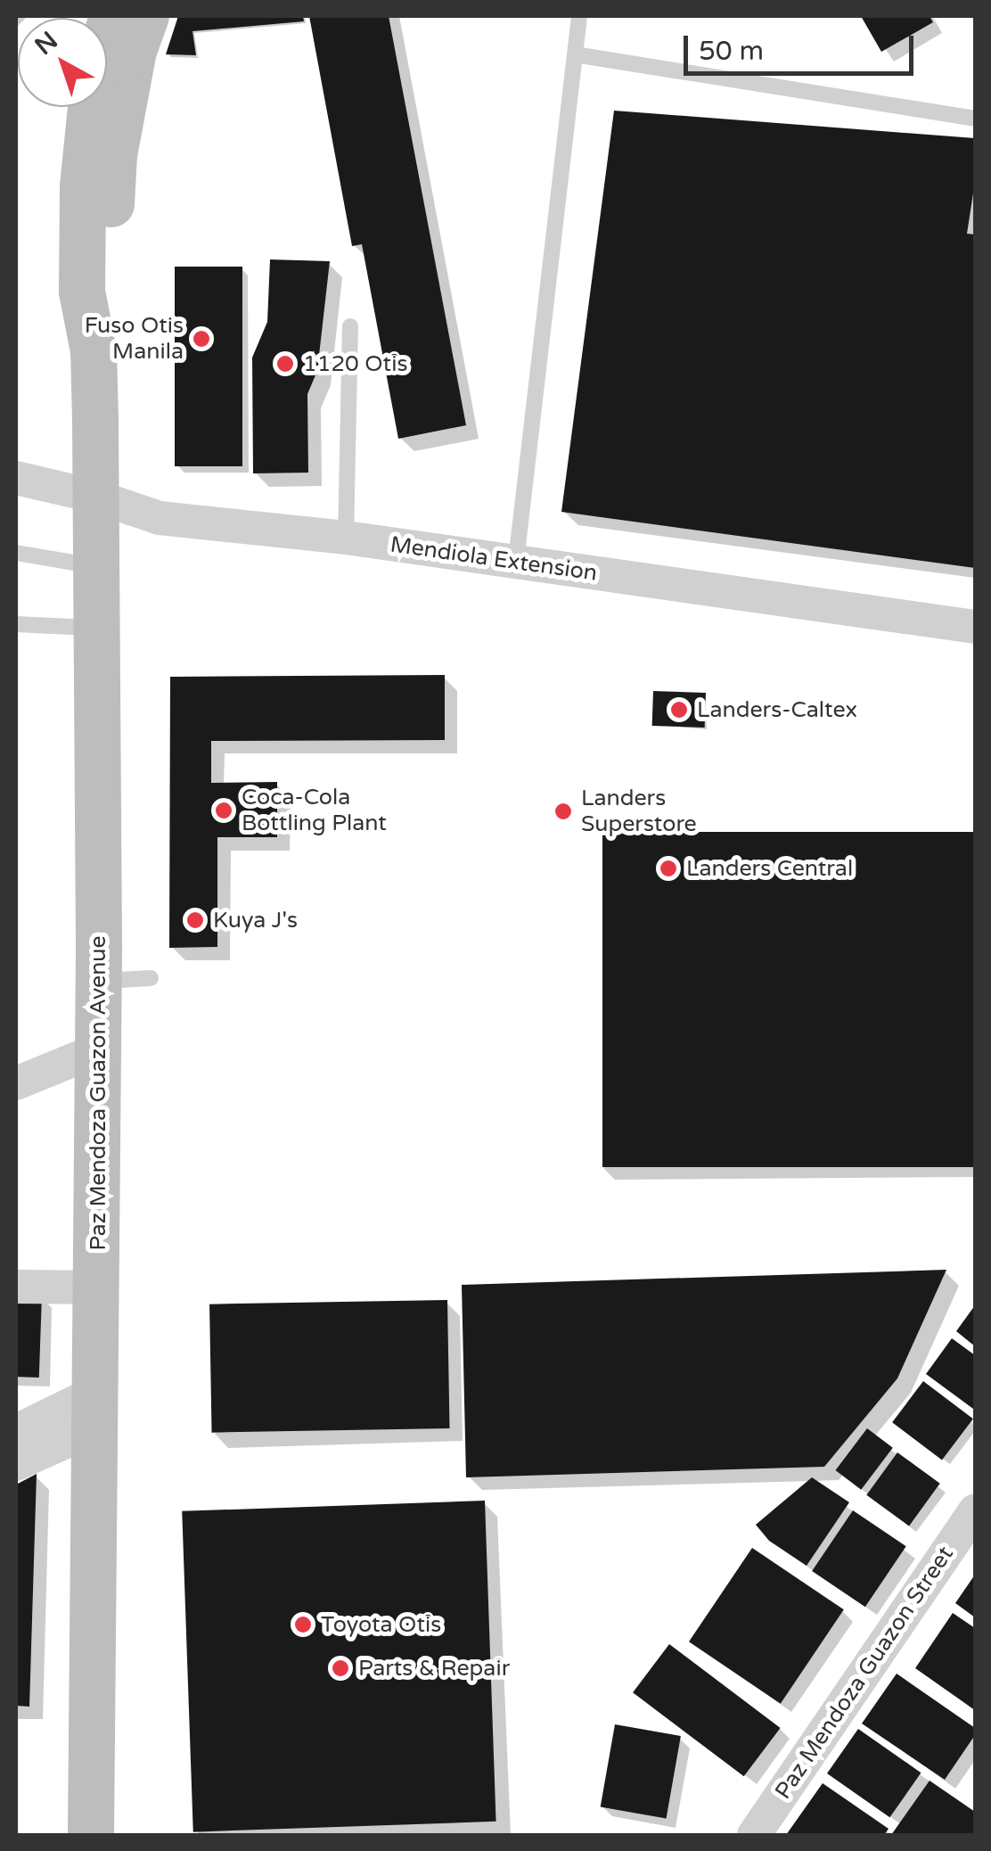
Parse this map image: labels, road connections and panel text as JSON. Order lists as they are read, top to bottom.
{
  "streets": {
    "main road": ["Paz Mendoza Guazon Avenue"],
    "street": ["Mendiola Extension", "Paz Mendoza Guazon Street"]
  },
  "crossings": [
    ["Mendiola Extension", "Paz Mendoza Guazon Avenue"]
  ],
  "places": [
    "Fuso Otis Manila",
    "1120 Otis",
    "Landers-Caltex",
    "Coca-Cola Bottling Plant",
    "Landers Superstore",
    "Landers Central",
    "Kuya J's",
    "Toyota Otis",
    "Parts & Repair"
  ],
  "scale_bar": "50 m",
  "north": "top left"
}
